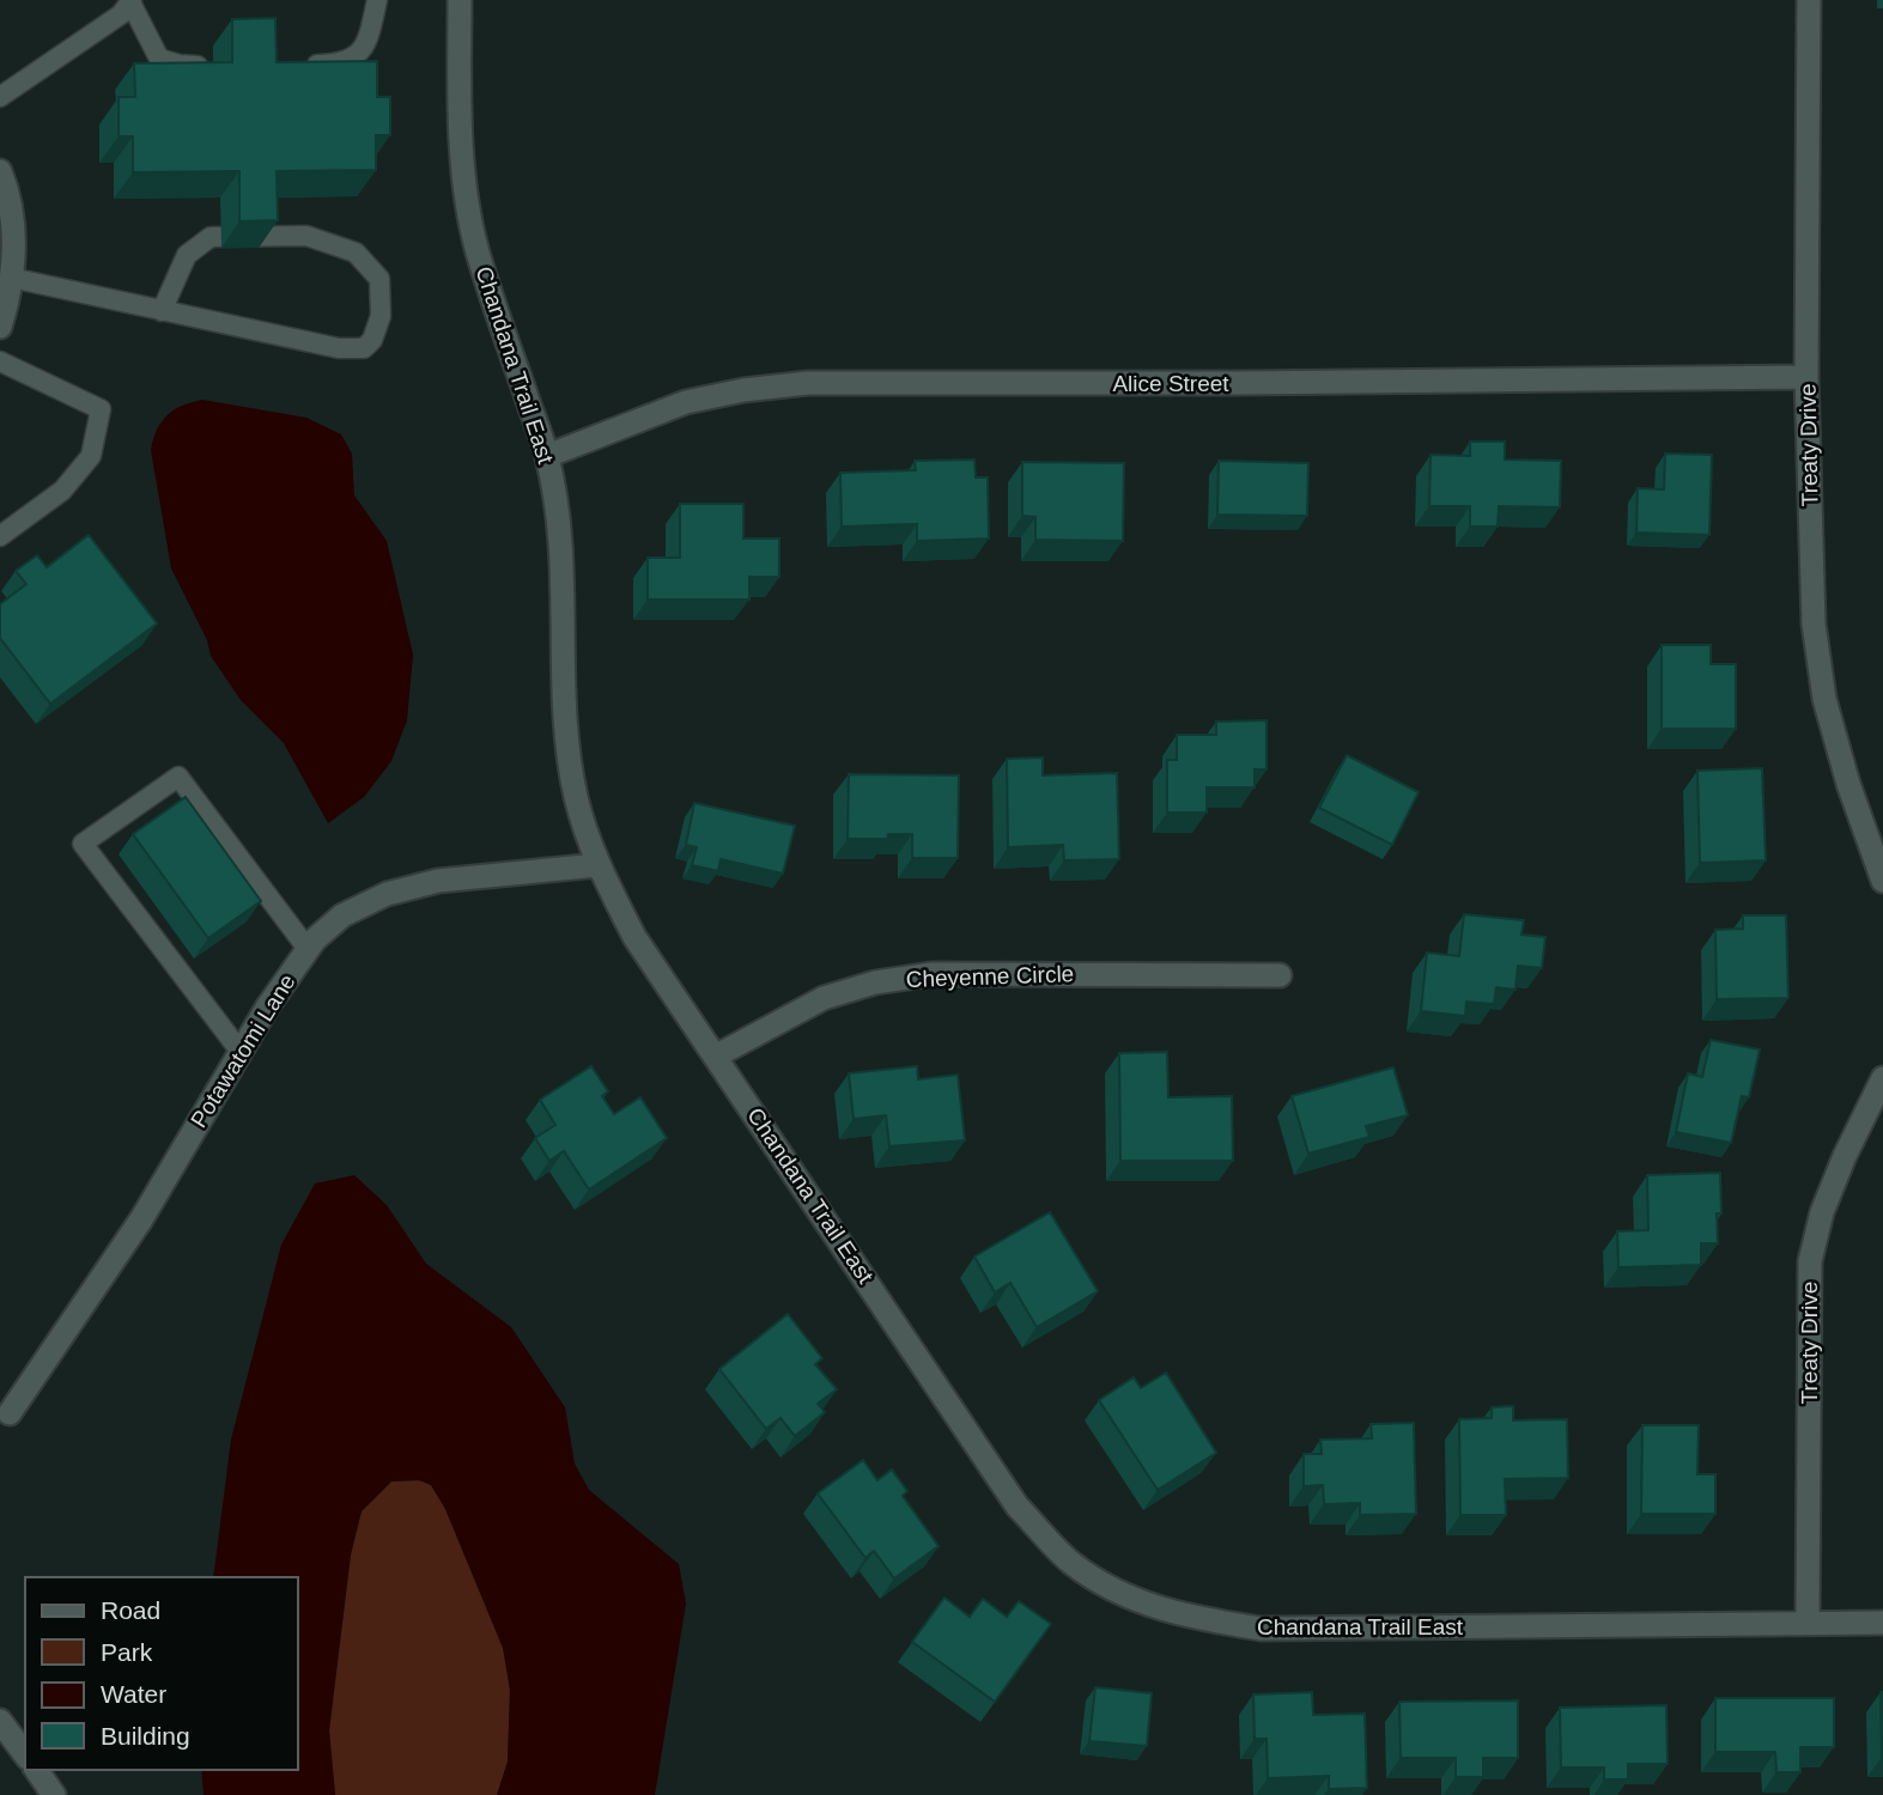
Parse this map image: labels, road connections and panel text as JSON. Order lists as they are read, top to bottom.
{
  "streets": {
    "street": [
      "Chandana Trail East",
      "Alice Street",
      "Treaty Drive",
      "Cheyenne Circle",
      "Potawatomi Lane"
    ]
  },
  "crossings": [
    ["Chandana Trail East", "Alice Street"],
    ["Chandana Trail East", "Treaty Drive"],
    ["Chandana Trail East", "Cheyenne Circle"],
    ["Chandana Trail East", "Potawatomi Lane"],
    ["Alice Street", "Treaty Drive"]
  ],
  "legend": [
    "Road",
    "Park",
    "Water",
    "Building"
  ]
}
